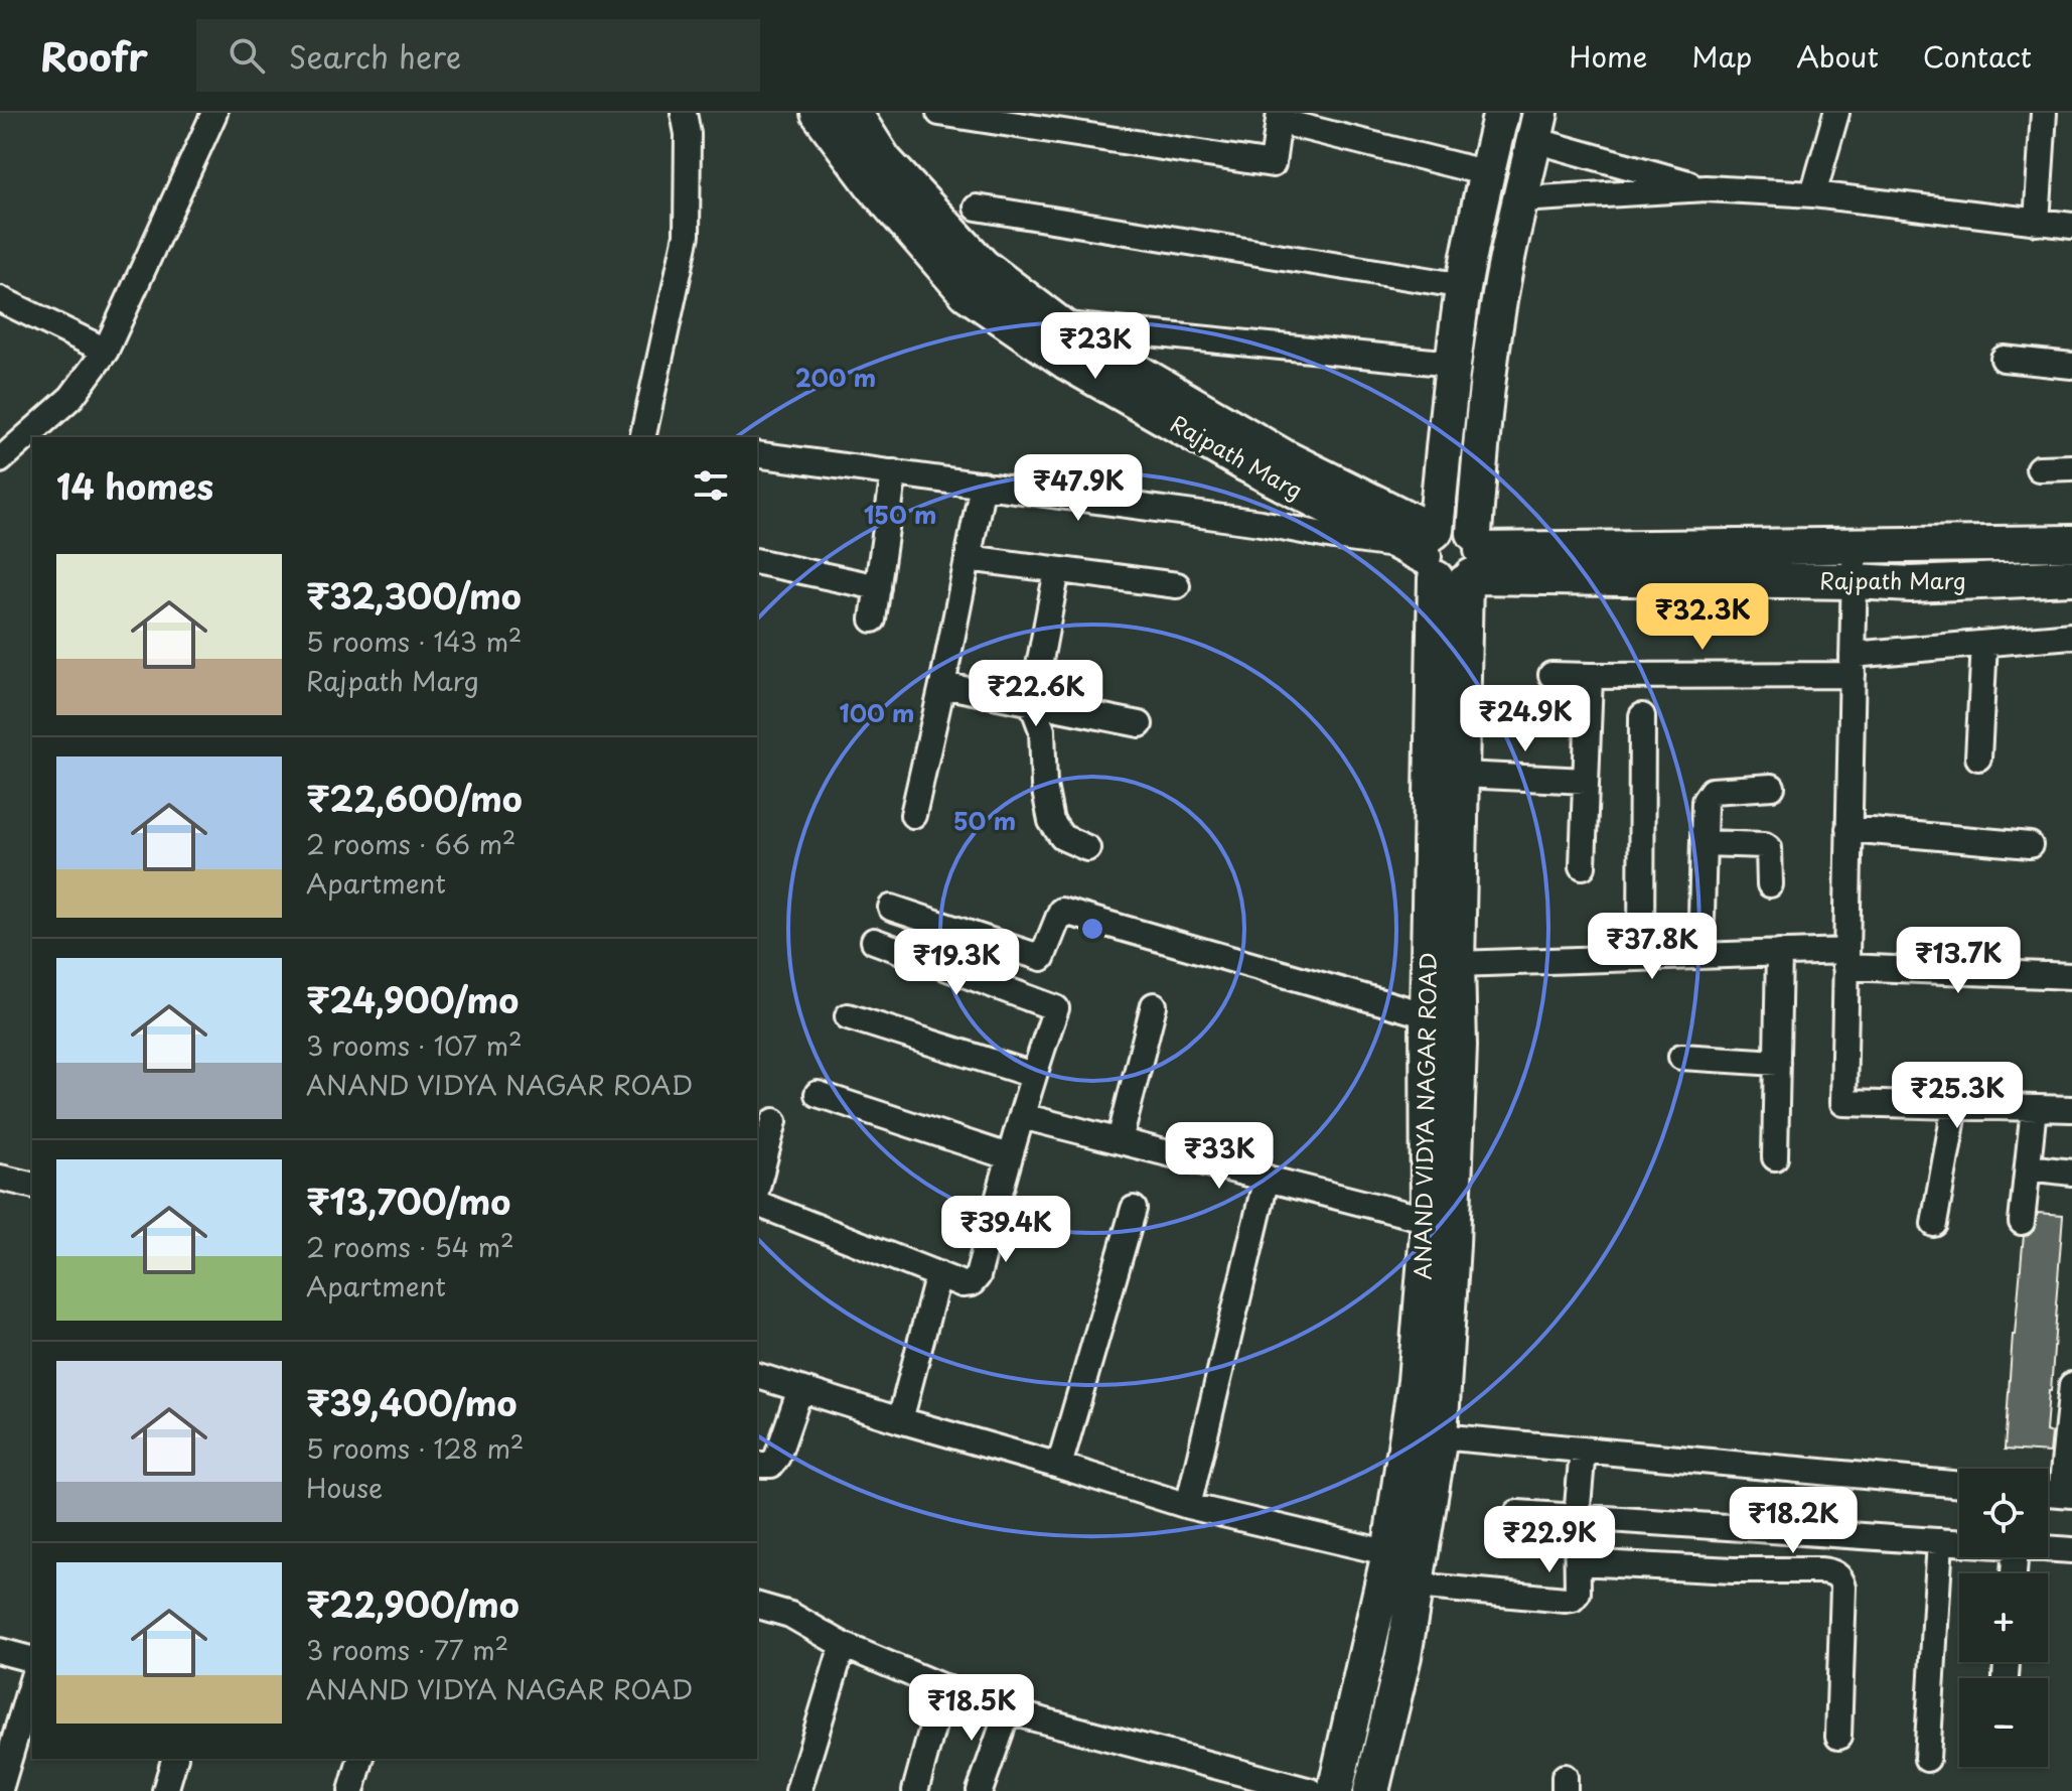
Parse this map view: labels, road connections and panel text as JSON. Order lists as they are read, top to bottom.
{
  "streets": {
    "main road": ["Rajpath Marg", "ANAND VIDYA NAGAR ROAD"]
  },
  "crossings": [
    ["Rajpath Marg", "ANAND VIDYA NAGAR ROAD"]
  ],
  "page": {
    "header": "Roofr",
    "search": "Search here",
    "nav": [
      "Home",
      "Map",
      "About",
      "Contact"
    ],
    "price": [
      "₹23K",
      "₹47.9K",
      "₹32.3K",
      "₹22.6K",
      "₹24.9K",
      "₹37.8K",
      "₹13.7K",
      "₹19.3K",
      "₹25.3K",
      "₹33K",
      "₹39.4K",
      "₹18.2K",
      "₹22.9K",
      "₹18.5K"
    ],
    "heading": "14 homes",
    "list": [
      {
        "name": "₹32,300/mo",
        "note": "5 rooms · 143 m² · Rajpath Marg"
      },
      {
        "name": "₹22,600/mo",
        "note": "2 rooms · 66 m² · Apartment"
      },
      {
        "name": "₹24,900/mo",
        "note": "3 rooms · 107 m² · ANAND VIDYA NAGAR ROAD"
      },
      {
        "name": "₹13,700/mo",
        "note": "2 rooms · 54 m² · Apartment"
      },
      {
        "name": "₹39,400/mo",
        "note": "5 rooms · 128 m² · House"
      },
      {
        "name": "₹22,900/mo",
        "note": "3 rooms · 77 m² · ANAND VIDYA NAGAR ROAD"
      }
    ],
    "map_buttons": ["+", "−"]
  },
  "rings": [
    "200 m",
    "150 m",
    "100 m",
    "50 m"
  ]
}
